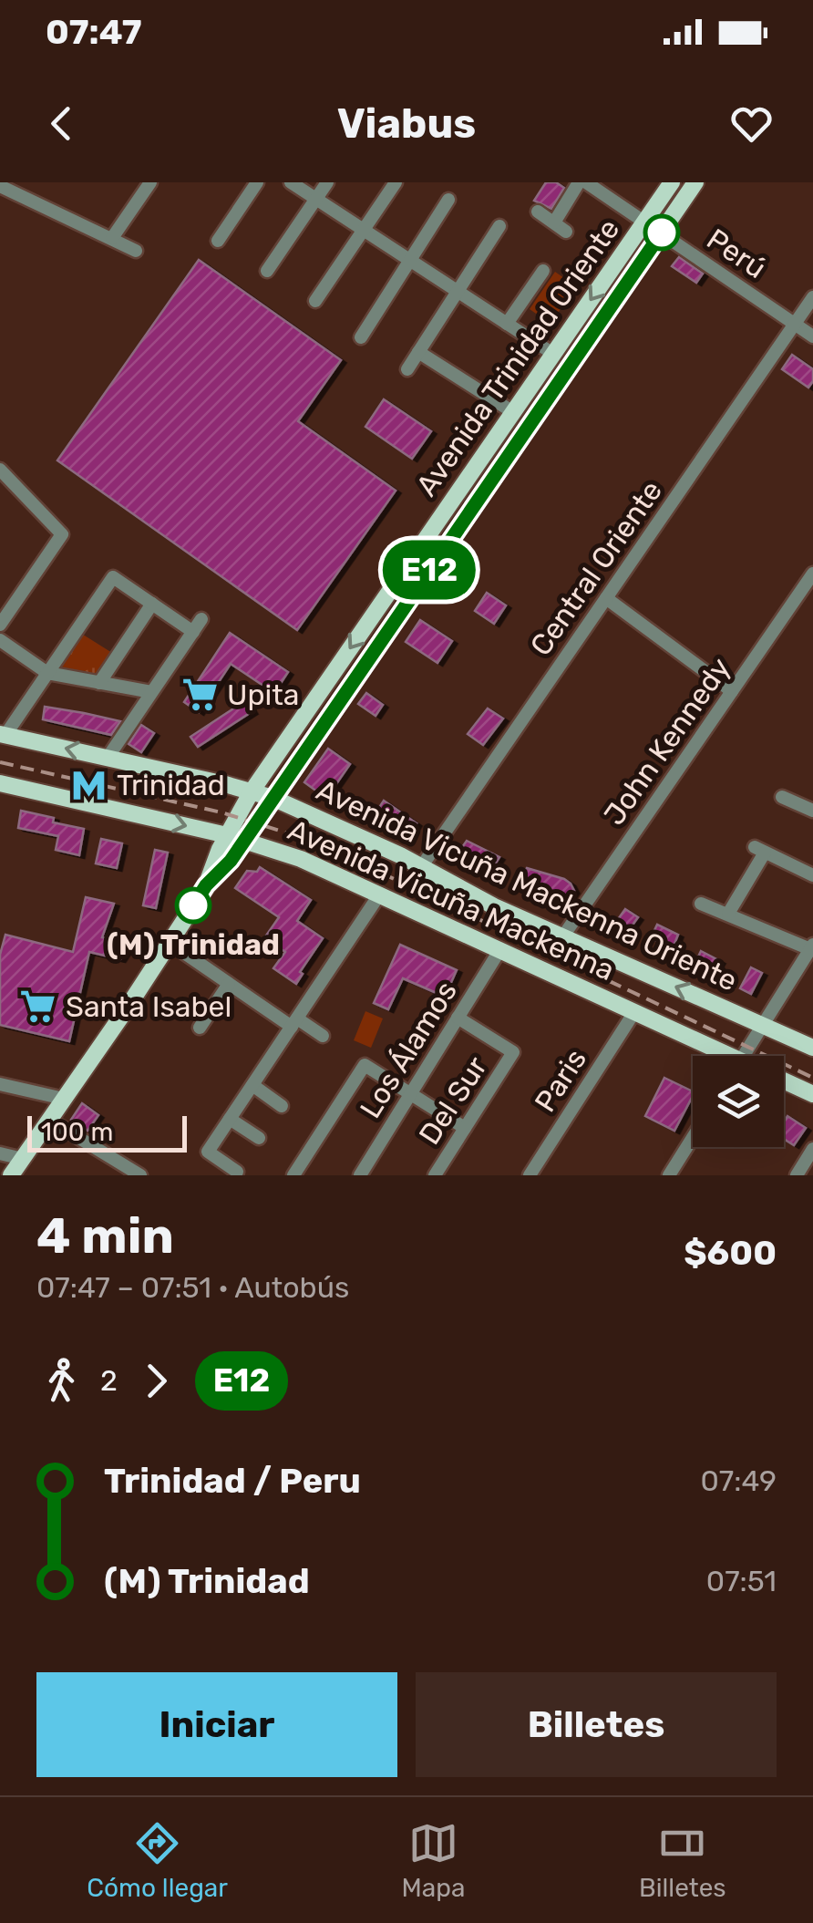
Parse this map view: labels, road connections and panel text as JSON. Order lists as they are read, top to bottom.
{
  "streets": {
    "main road": ["Avenida Trinidad Oriente", "Avenida Vicuña Mackenna Oriente", "Avenida Vicuña Mackenna"],
    "street": [
      "Perú",
      "Central Oriente",
      "John Kennedy",
      "Los Álamos",
      "Paris",
      "Del Sur"
    ]
  },
  "crossings": [
    ["Perú", "Avenida Trinidad Oriente"],
    ["Perú", "Central Oriente"],
    ["Avenida Trinidad Oriente", "Avenida Vicuña Mackenna Oriente"],
    ["Avenida Trinidad Oriente", "Avenida Vicuña Mackenna"],
    ["Central Oriente", "Avenida Vicuña Mackenna Oriente"],
    ["John Kennedy", "Avenida Vicuña Mackenna Oriente"],
    ["Avenida Vicuña Mackenna", "Los Álamos"],
    ["Avenida Vicuña Mackenna", "Paris"],
    ["Los Álamos", "Del Sur"]
  ],
  "one_way": ["Avenida Vicuña Mackenna Oriente"],
  "places": {
    "supermarket": ["Upita", "Santa Isabel"],
    "metro station": ["Trinidad"],
    "other": ["(M) Trinidad"]
  },
  "lines": ["bus line E12"],
  "scale_bar": "100 m",
  "page": {
    "status": "07:47",
    "header": "Viabus",
    "on_map": "E12",
    "scale": "100 m",
    "heading": ["4 min", "07:47 – 07:51 · Autobús", "$600"],
    "legs": ["2", "E12"],
    "list": [
      {
        "name": "Trinidad / Peru",
        "value": "07:49"
      },
      {
        "name": "(M) Trinidad",
        "value": "07:51"
      }
    ],
    "buttons": ["Iniciar", "Billetes"],
    "tabs": ["Cómo llegar", "Mapa", "Billetes"]
  }
}
